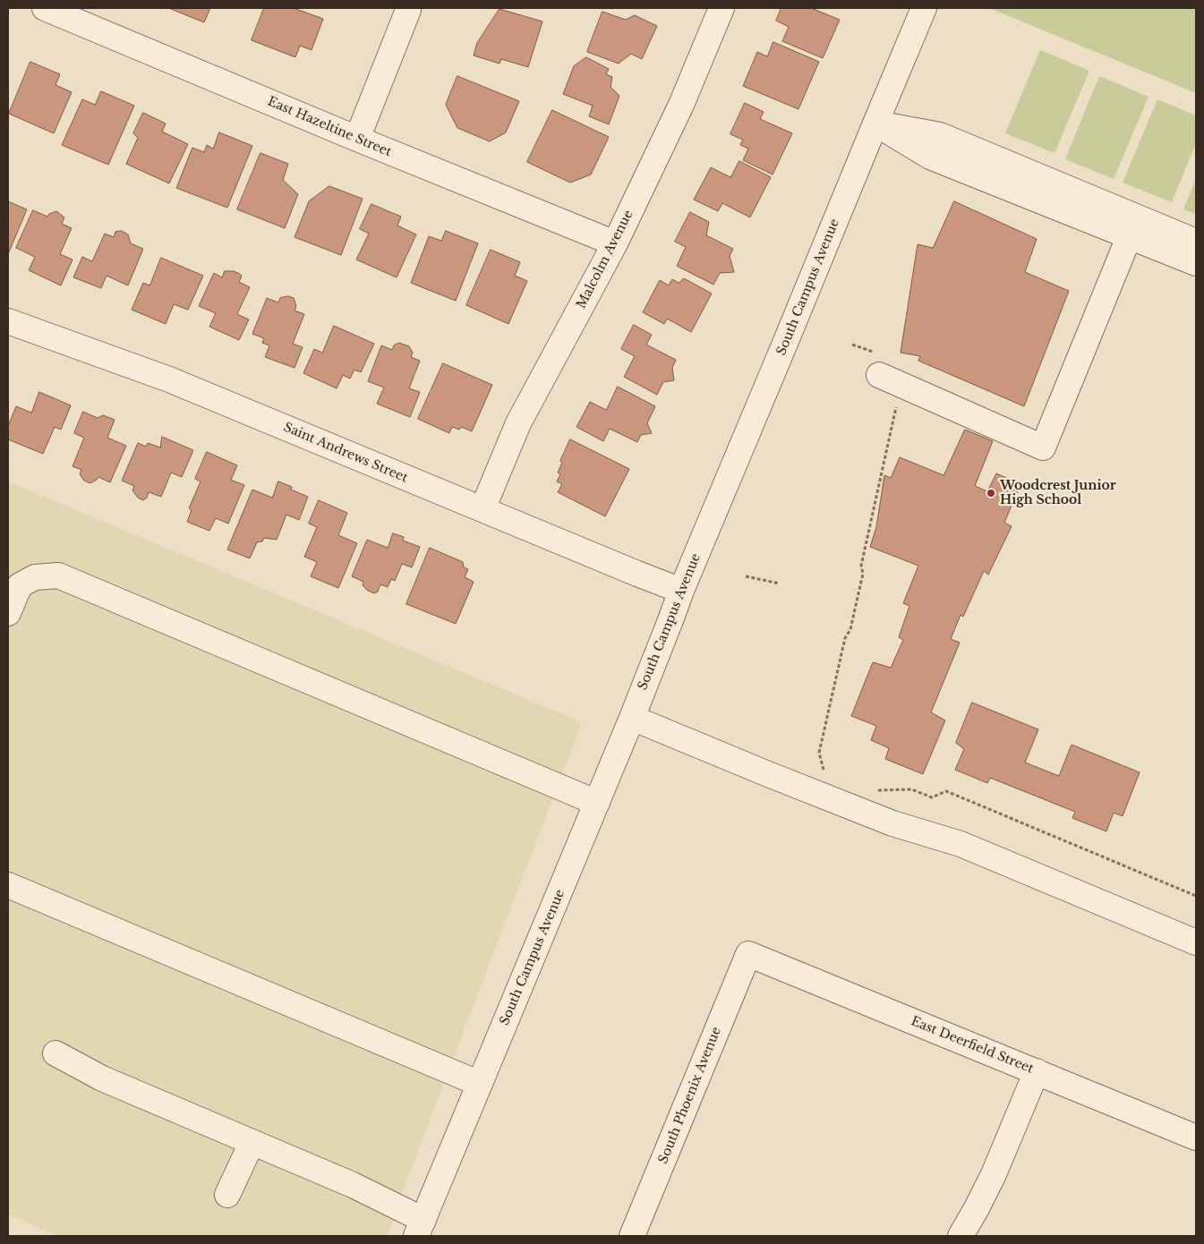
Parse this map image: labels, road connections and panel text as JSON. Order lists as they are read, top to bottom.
{
  "streets": {
    "street": [
      "East Hazeltine Street",
      "Malcolm Avenue",
      "South Campus Avenue",
      "Saint Andrews Street",
      "East Deerfield Street",
      "South Phoenix Avenue"
    ]
  },
  "crossings": [
    ["East Hazeltine Street", "Malcolm Avenue"],
    ["Malcolm Avenue", "Saint Andrews Street"],
    ["South Campus Avenue", "Saint Andrews Street"],
    ["East Deerfield Street", "South Phoenix Avenue"]
  ],
  "places": ["Woodcrest Junior High School"]
}
